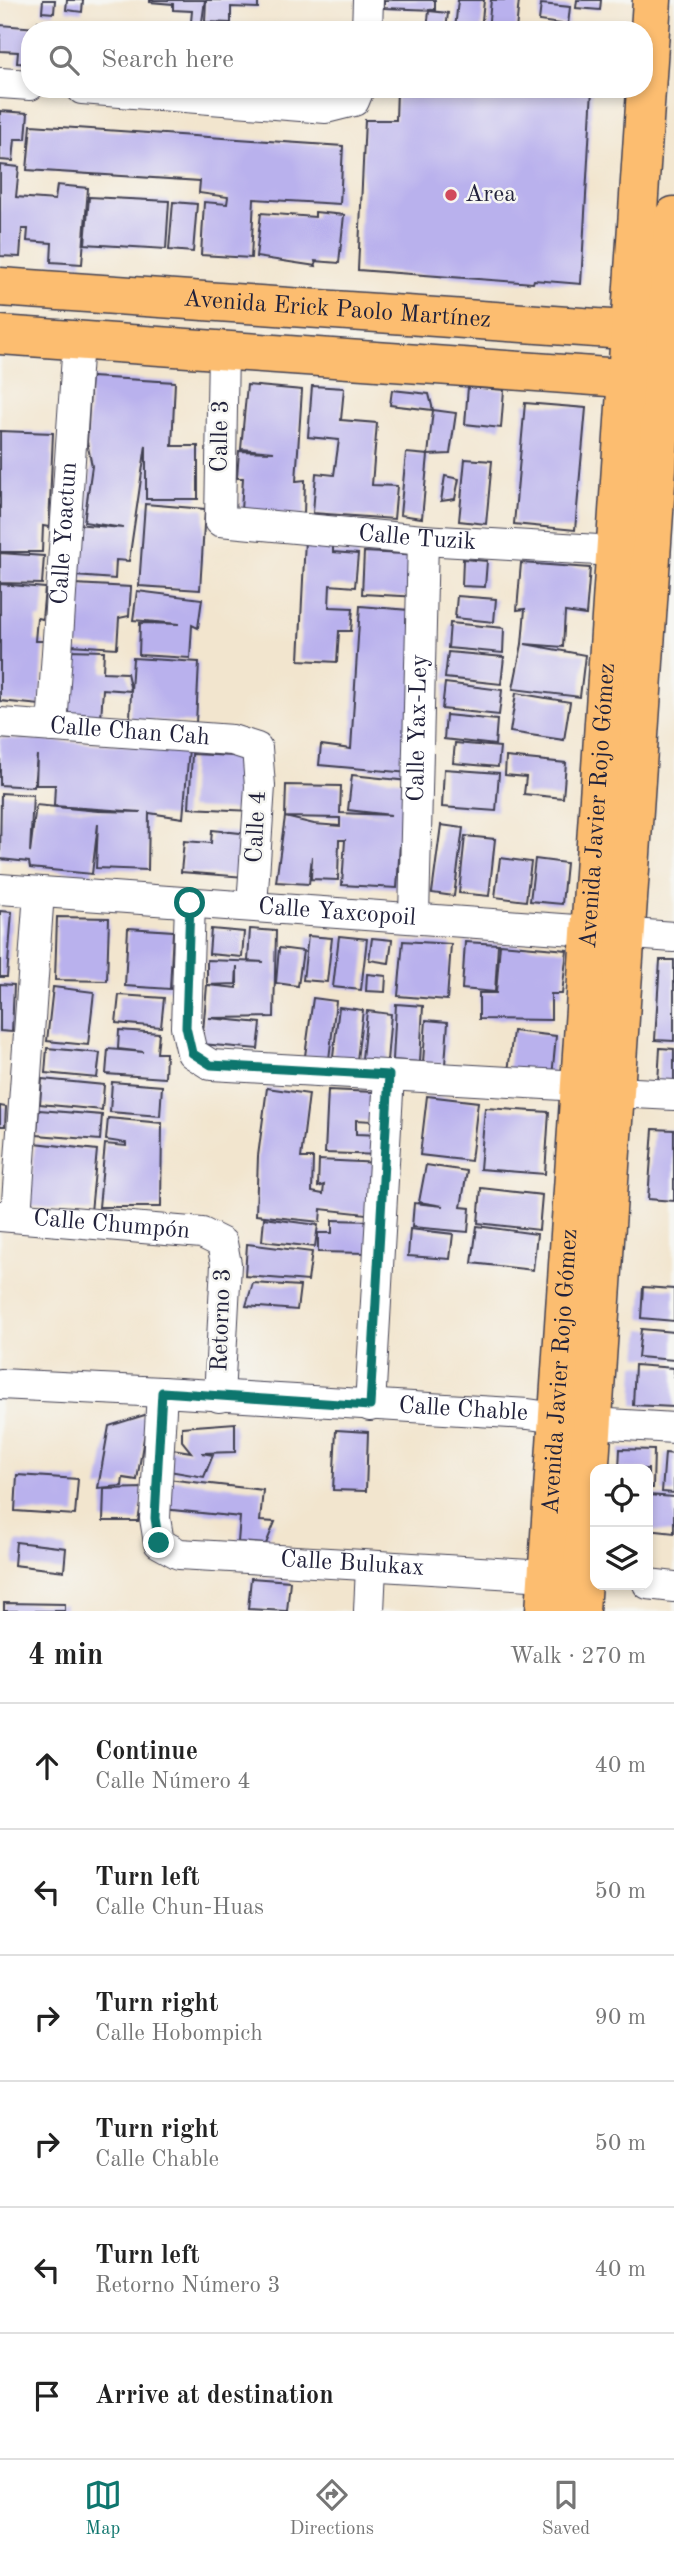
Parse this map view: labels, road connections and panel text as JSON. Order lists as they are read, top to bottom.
{
  "streets": {
    "main road": ["Avenida Erick Paolo Martínez", "Avenida Javier Rojo Gómez"],
    "street": [
      "Calle 3",
      "Calle Yoactun",
      "Calle Tuzik",
      "Calle Yax-Ley",
      "Calle Chan Cah",
      "Calle 4",
      "Calle Yaxcopoil",
      "Calle Chumpón",
      "Retorno 3",
      "Calle Chable",
      "Calle Bulukax"
    ]
  },
  "crossings": [
    ["Avenida Erick Paolo Martínez", "Calle 3"],
    ["Avenida Erick Paolo Martínez", "Calle Yoactun"],
    ["Avenida Erick Paolo Martínez", "Avenida Javier Rojo Gómez"],
    ["Calle 3", "Calle Tuzik"],
    ["Calle Yoactun", "Calle Chan Cah"],
    ["Calle Tuzik", "Calle Yax-Ley"],
    ["Calle Tuzik", "Avenida Javier Rojo Gómez"],
    ["Calle Yax-Ley", "Calle Yaxcopoil"],
    ["Calle Chan Cah", "Calle 4"],
    ["Avenida Javier Rojo Gómez", "Calle Yaxcopoil"],
    ["Avenida Javier Rojo Gómez", "Calle Chable"],
    ["Avenida Javier Rojo Gómez", "Calle Bulukax"],
    ["Calle 4", "Calle Yaxcopoil"],
    ["Calle Chumpón", "Retorno 3"],
    ["Retorno 3", "Calle Chable"],
    ["Calle Chable", "Calle Bulukax"]
  ],
  "places": ["Area"],
  "page": {
    "search": "Search here",
    "heading": ["4 min", "Walk · 270 m"],
    "list": [
      ["Continue", "Calle Número 4", "40 m"],
      ["Turn left", "Calle Chun-Huas", "50 m"],
      ["Turn right", "Calle Hobompich", "90 m"],
      ["Turn right", "Calle Chable", "50 m"],
      ["Turn left", "Retorno Número 3", "40 m"],
      "Arrive at destination"
    ],
    "nav": ["Map", "Directions", "Saved"]
  }
}
